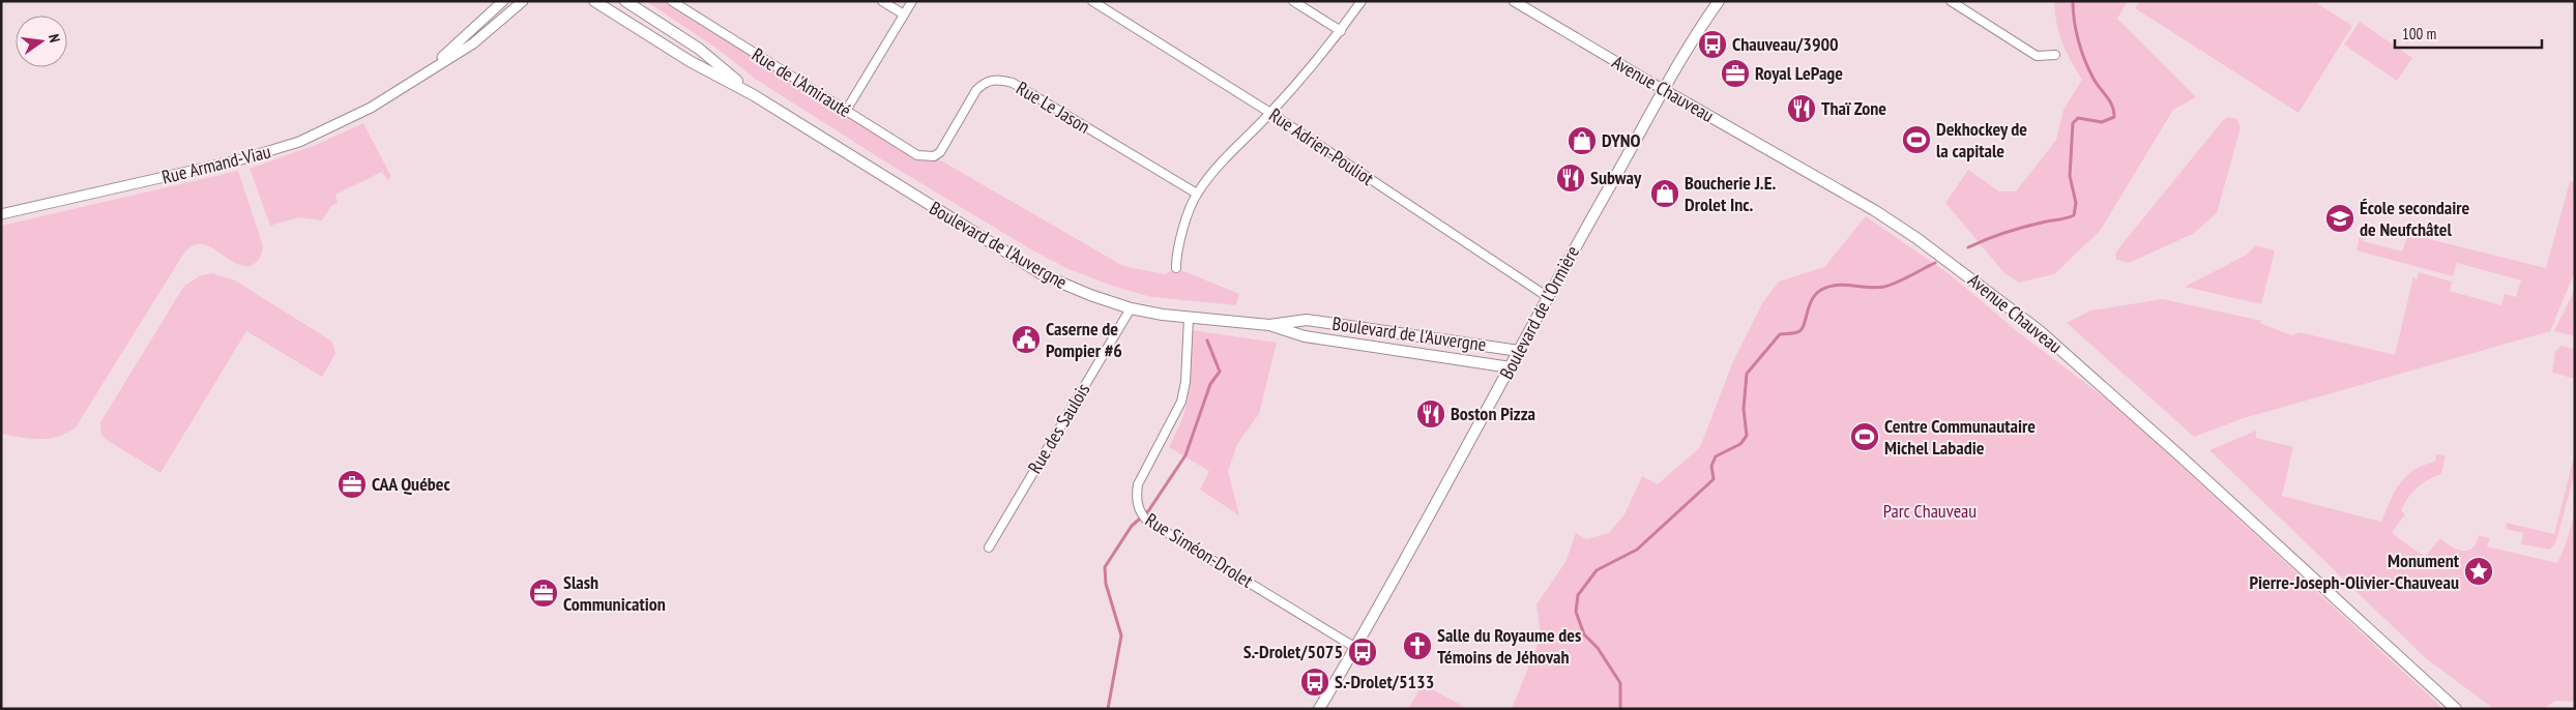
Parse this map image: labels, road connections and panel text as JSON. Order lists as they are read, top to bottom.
{
  "streets": {
    "main road": ["Avenue Chauveau", "Boulevard de l'Auvergne", "Boulevard de l'Ormière"],
    "street": [
      "Rue de l'Amirauté",
      "Rue Le Jason",
      "Rue Adrien-Pouliot",
      "Rue Armand-Viau",
      "Rue des Saulois",
      "Rue Siméon-Drolet"
    ]
  },
  "crossings": [
    ["Rue de l'Amirauté", "Rue Le Jason"],
    ["Avenue Chauveau", "Boulevard de l'Ormière"],
    ["Rue Adrien-Pouliot", "Boulevard de l'Ormière"],
    ["Boulevard de l'Auvergne", "Boulevard de l'Ormière"],
    ["Boulevard de l'Auvergne", "Rue des Saulois"],
    ["Boulevard de l'Auvergne", "Rue Siméon-Drolet"],
    ["Boulevard de l'Ormière", "Rue Siméon-Drolet"]
  ],
  "parks": ["Parc Chauveau"],
  "places": {
    "bus stop": ["Chauveau/3900", "S.-Drolet/5075", "S.-Drolet/5133"],
    "office": ["Royal LePage", "CAA Québec", "Slash Communication"],
    "restaurant": ["Thaï Zone", "Subway", "Boston Pizza"],
    "sports": ["Dekhockey de la capitale", "Centre Communautaire Michel Labadie"],
    "shop": ["DYNO", "Boucherie J.E. Drolet Inc."],
    "school or university": ["École secondaire de Neufchâtel"],
    "public building": ["Caserne de Pompier #6"],
    "place": ["Monument Pierre-Joseph-Olivier-Chauveau"],
    "church": ["Salle du Royaume des Témoins de Jéhovah"]
  },
  "scale_bar": "100 m",
  "north": "right"
}
